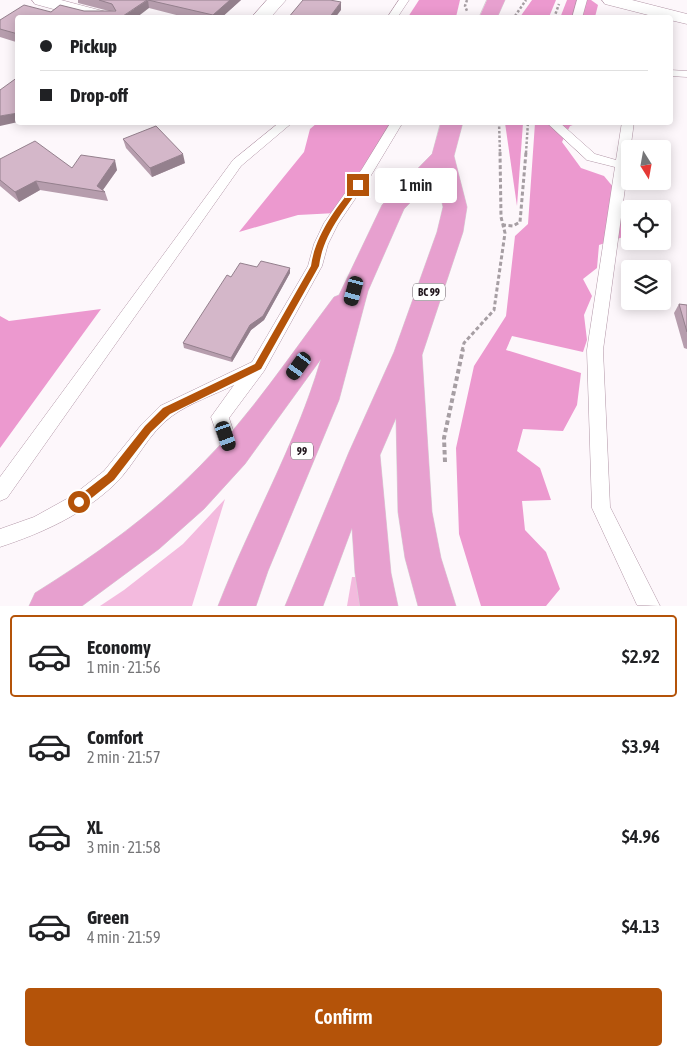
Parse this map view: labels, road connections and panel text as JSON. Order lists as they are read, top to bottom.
{
  "streets": {
    "highway": ["BC 99", "99"]
  },
  "north": "bottom",
  "page": {
    "banner": ["Pickup", "Drop-off"],
    "bubble": "1 min",
    "list": [
      {
        "name": "Economy",
        "note": "1 min · 21:56",
        "value": "$2.92"
      },
      {
        "name": "Comfort",
        "note": "2 min · 21:57",
        "value": "$3.94"
      },
      {
        "name": "XL",
        "note": "3 min · 21:58",
        "value": "$4.96"
      },
      {
        "name": "Green",
        "note": "4 min · 21:59",
        "value": "$4.13"
      }
    ],
    "buttons": "Confirm"
  }
}
